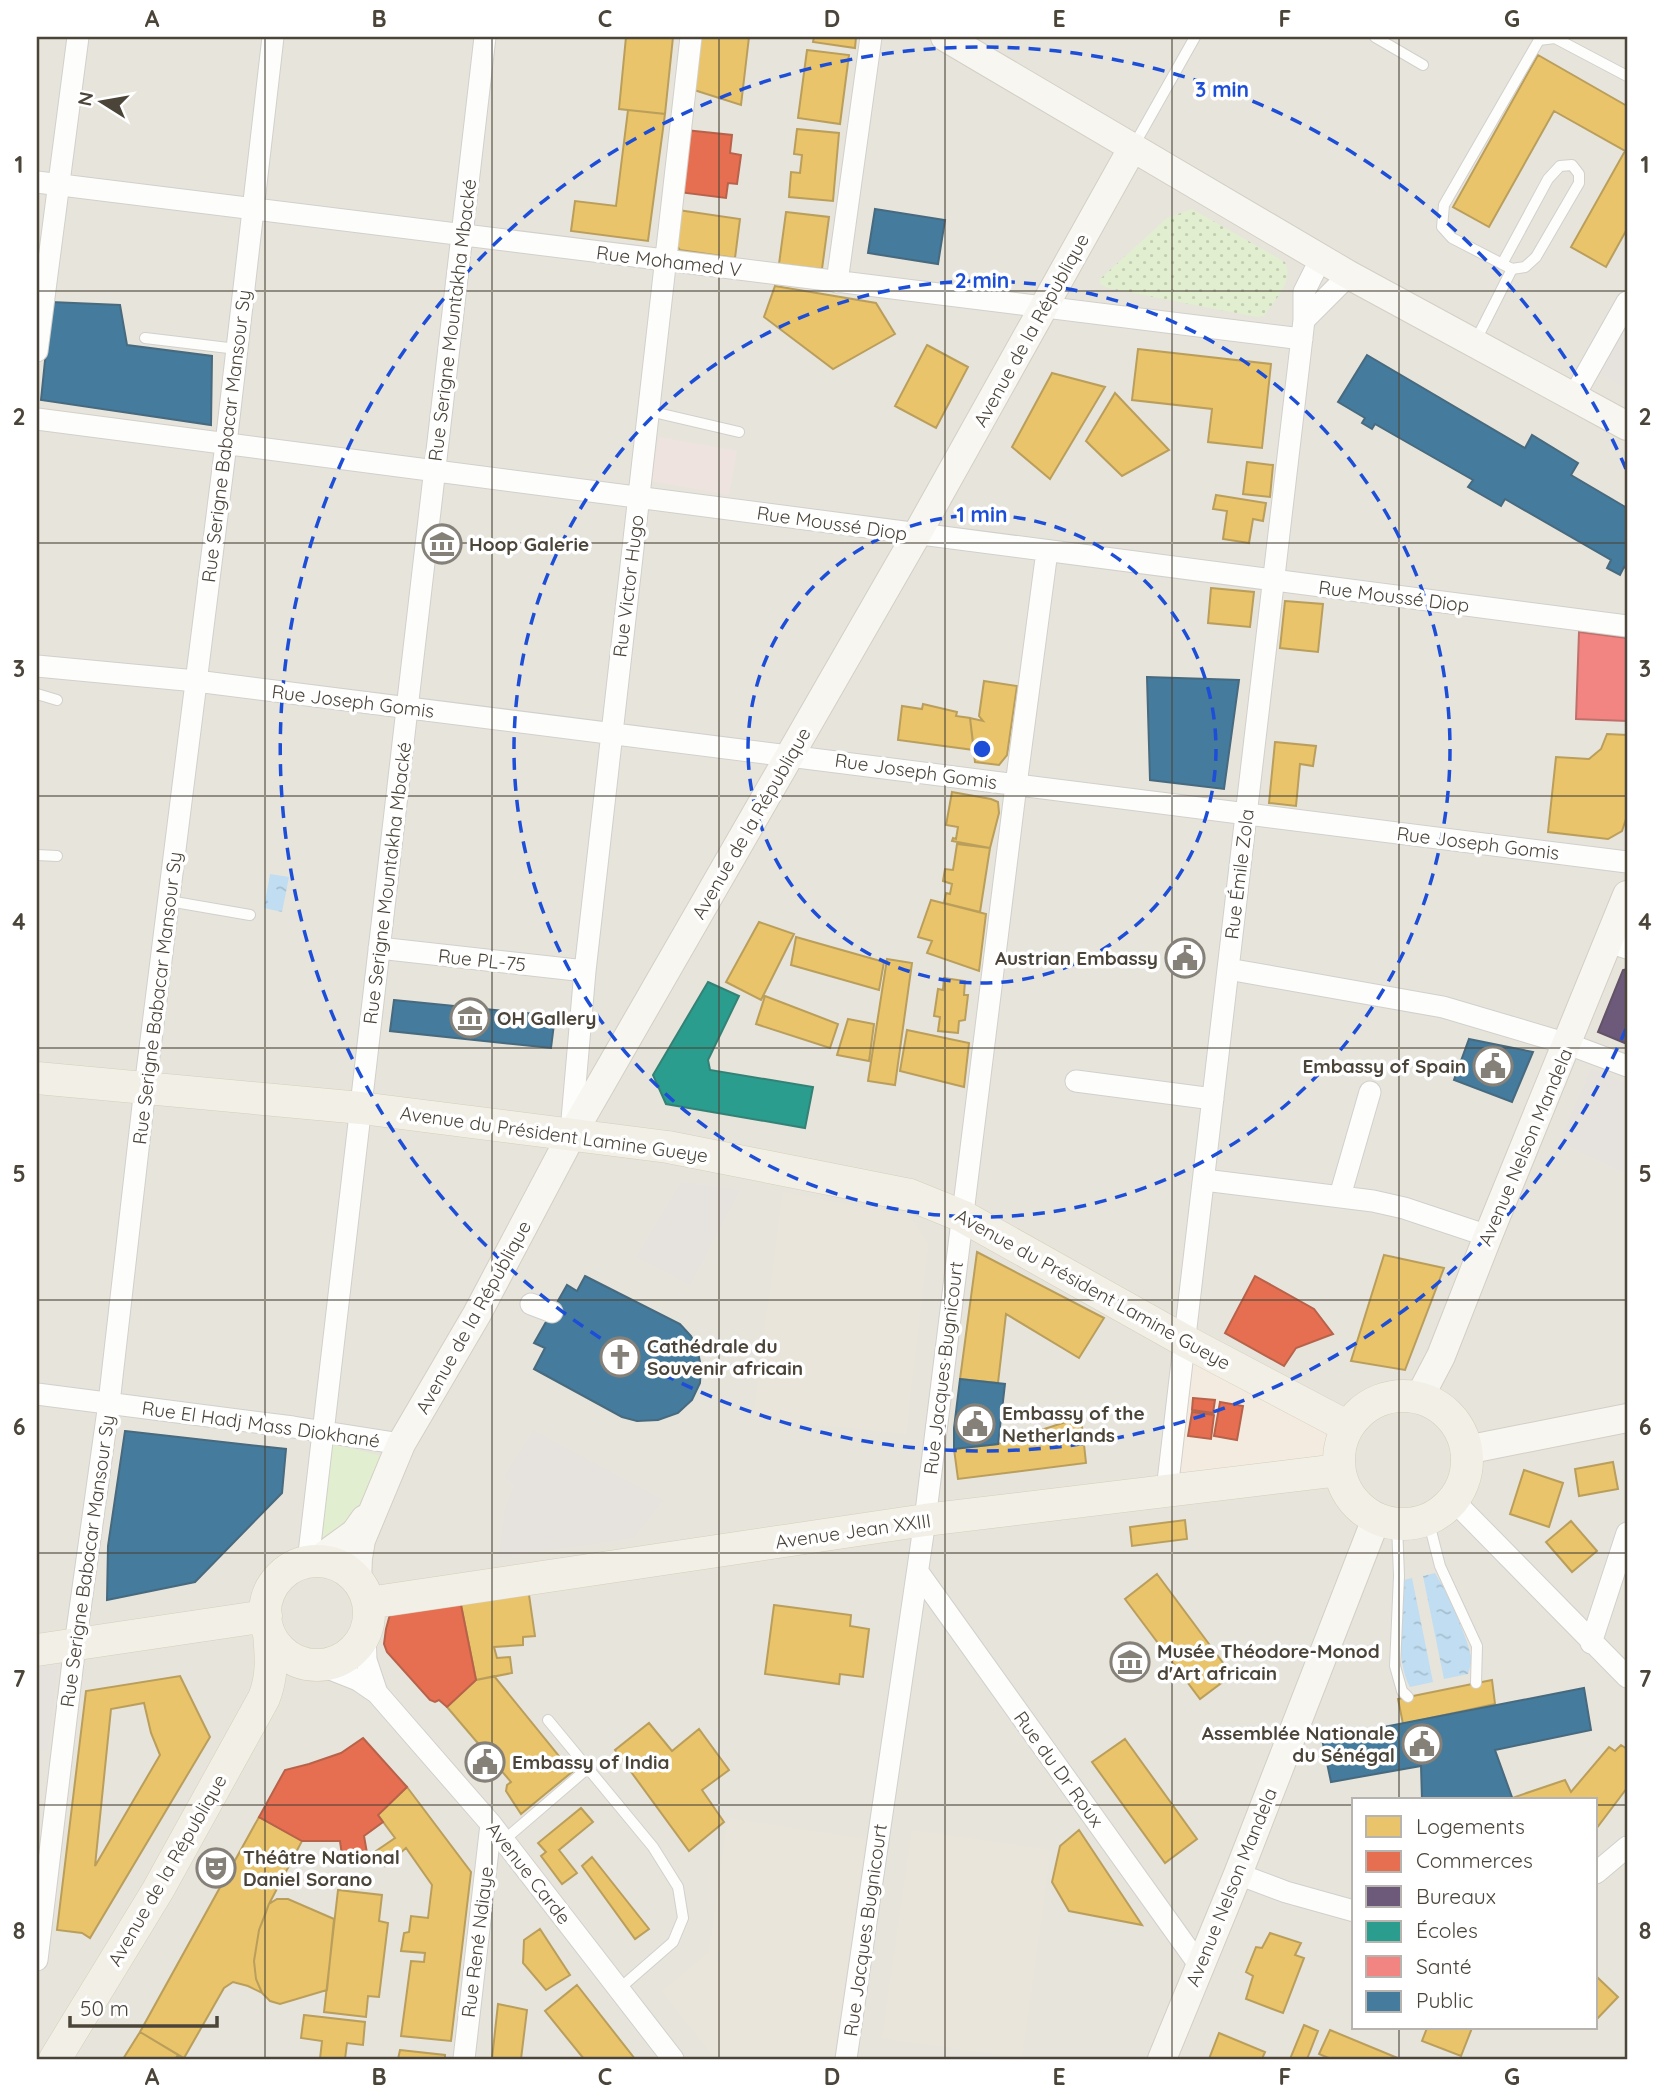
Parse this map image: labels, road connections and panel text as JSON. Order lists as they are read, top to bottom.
{
  "streets": {
    "main road": ["Avenue de la République", "Avenue du Président Lamine Gueye", "Avenue Jean XXIII"],
    "street": [
      "Rue Mohamed V",
      "Rue Serigne Mountakha Mbacké",
      "Rue Serigne Babacar Mansour Sy",
      "Rue Moussé Diop",
      "Rue Victor Hugo",
      "Rue Joseph Gomis",
      "Rue Émile Zola",
      "Rue PL-75",
      "Avenue Nelson Mandela",
      "Rue Jacques Bugnicourt",
      "Rue El Hadj Mass Diokhané",
      "Rue du Dr Roux",
      "Avenue Carde",
      "Rue René Ndiaye"
    ]
  },
  "crossings": [
    ["Rue Mohamed V", "Rue Serigne Mountakha Mbacké"],
    ["Rue Mohamed V", "Avenue de la République"],
    ["Rue Mohamed V", "Rue Serigne Babacar Mansour Sy"],
    ["Rue Mohamed V", "Rue Victor Hugo"],
    ["Rue Mohamed V", "Rue Émile Zola"],
    ["Rue Serigne Mountakha Mbacké", "Avenue de la République"],
    ["Rue Serigne Mountakha Mbacké", "Rue Moussé Diop"],
    ["Rue Serigne Mountakha Mbacké", "Rue Joseph Gomis"],
    ["Rue Serigne Mountakha Mbacké", "Rue PL-75"],
    ["Rue Serigne Mountakha Mbacké", "Avenue du Président Lamine Gueye"],
    ["Rue Serigne Mountakha Mbacké", "Rue El Hadj Mass Diokhané"],
    ["Rue Serigne Mountakha Mbacké", "Avenue Jean XXIII"],
    ["Rue Serigne Mountakha Mbacké", "Avenue Carde"],
    ["Avenue de la République", "Rue Moussé Diop"],
    ["Avenue de la République", "Rue Victor Hugo"],
    ["Avenue de la République", "Rue Joseph Gomis"],
    ["Avenue de la République", "Avenue du Président Lamine Gueye"],
    ["Avenue de la République", "Rue El Hadj Mass Diokhané"],
    ["Avenue de la République", "Avenue Jean XXIII"],
    ["Avenue de la République", "Avenue Carde"],
    ["Rue Serigne Babacar Mansour Sy", "Rue Moussé Diop"],
    ["Rue Serigne Babacar Mansour Sy", "Rue Joseph Gomis"],
    ["Rue Serigne Babacar Mansour Sy", "Avenue du Président Lamine Gueye"],
    ["Rue Serigne Babacar Mansour Sy", "Rue El Hadj Mass Diokhané"],
    ["Rue Moussé Diop", "Rue Victor Hugo"],
    ["Rue Moussé Diop", "Rue Émile Zola"],
    ["Rue Moussé Diop", "Rue Jacques Bugnicourt"],
    ["Rue Victor Hugo", "Rue Joseph Gomis"],
    ["Rue Victor Hugo", "Rue PL-75"],
    ["Rue Victor Hugo", "Avenue du Président Lamine Gueye"],
    ["Rue Joseph Gomis", "Rue Émile Zola"],
    ["Rue Joseph Gomis", "Rue Jacques Bugnicourt"],
    ["Rue Émile Zola", "Avenue du Président Lamine Gueye"],
    ["Rue Émile Zola", "Avenue Jean XXIII"],
    ["Avenue du Président Lamine Gueye", "Avenue Nelson Mandela"],
    ["Avenue du Président Lamine Gueye", "Rue Jacques Bugnicourt"],
    ["Avenue du Président Lamine Gueye", "Avenue Jean XXIII"],
    ["Avenue Nelson Mandela", "Avenue Jean XXIII"],
    ["Avenue Nelson Mandela", "Rue du Dr Roux"],
    ["Rue Jacques Bugnicourt", "Avenue Jean XXIII"],
    ["Rue Jacques Bugnicourt", "Rue du Dr Roux"],
    ["Avenue Jean XXIII", "Avenue Carde"],
    ["Avenue Carde", "Rue René Ndiaye"]
  ],
  "places": {
    "museum": ["Hoop Galerie", "OH Gallery", "Musée Théodore-Monod d'Art africain"],
    "public building": [
      "Austrian Embassy",
      "Embassy of Spain",
      "Embassy of the Netherlands",
      "Assemblée Nationale du Sénégal",
      "Embassy of India"
    ],
    "church": ["Cathédrale du Souvenir africain"],
    "theatre": ["Théâtre National Daniel Sorano"]
  },
  "legend": [
    "Logements",
    "Commerces",
    "Bureaux",
    "Écoles",
    "Santé",
    "Public"
  ],
  "scale_bar": "50 m",
  "north": "left",
  "grid": {
    "columns": [
      "A",
      "B",
      "C",
      "D",
      "E",
      "F",
      "G"
    ],
    "rows": [
      "1",
      "2",
      "3",
      "4",
      "5",
      "6",
      "7",
      "8"
    ]
  },
  "rings": ["3 min", "2 min", "1 min"]
}
